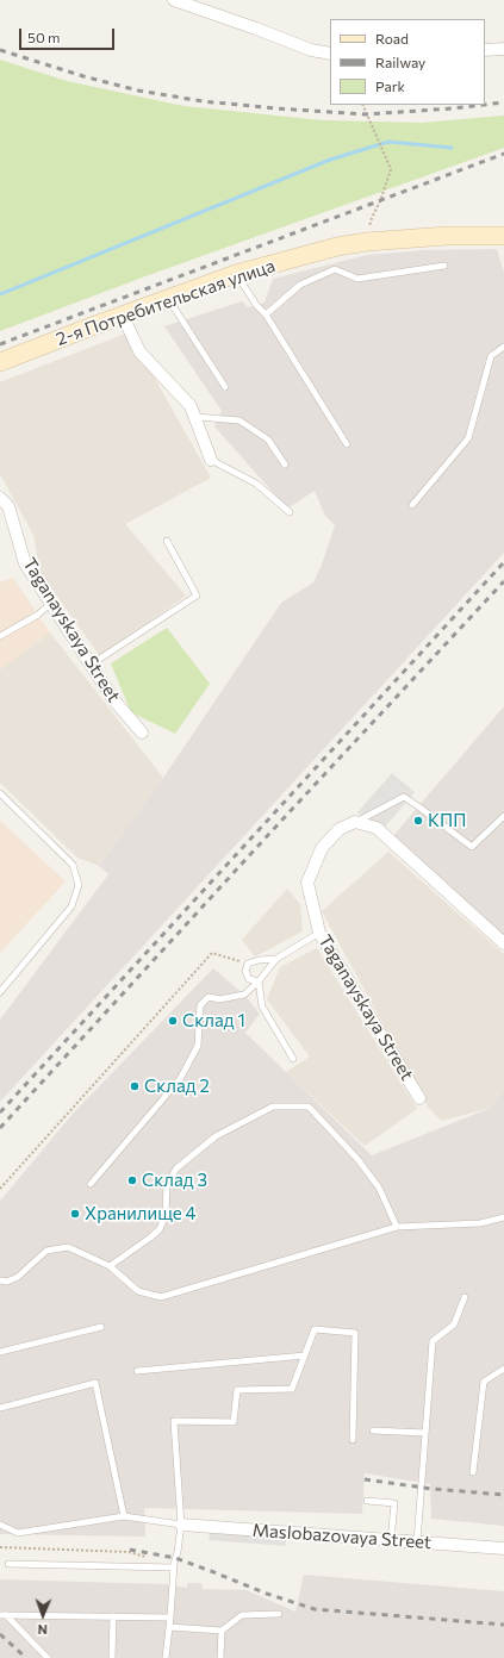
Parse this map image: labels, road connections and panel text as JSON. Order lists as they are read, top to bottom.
{
  "streets": {
    "street": ["2-я Потребительская улица", "Taganayskaya Street", "Maslobazovaya Street"]
  },
  "places": [
    "КПП",
    "Склад 1",
    "Склад 2",
    "Склад 3",
    "Хранилище 4"
  ],
  "legend": ["Road", "Railway", "Park"],
  "scale_bar": "50 m",
  "north": "bottom"
}
